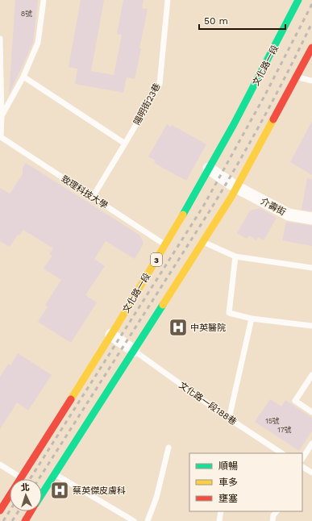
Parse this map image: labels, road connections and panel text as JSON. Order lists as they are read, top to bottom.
{
  "streets": {
    "main road": ["文化路一段", "3"],
    "street": ["介壽街"],
    "lane": ["陽明街23巷", "致理科技大學", "文化路一段188巷"]
  },
  "crossings": [
    ["文化路一段", "致理科技大學"],
    ["文化路一段", "介壽街"],
    ["陽明街23巷", "致理科技大學"]
  ],
  "places": {
    "hospital": ["中英醫院", "蔡英傑皮膚科"]
  },
  "house_numbers": ["8號", "15號", "17號"],
  "legend": ["順暢", "車多", "壅塞"],
  "scale_bar": "50 m",
  "north": "top"
}
